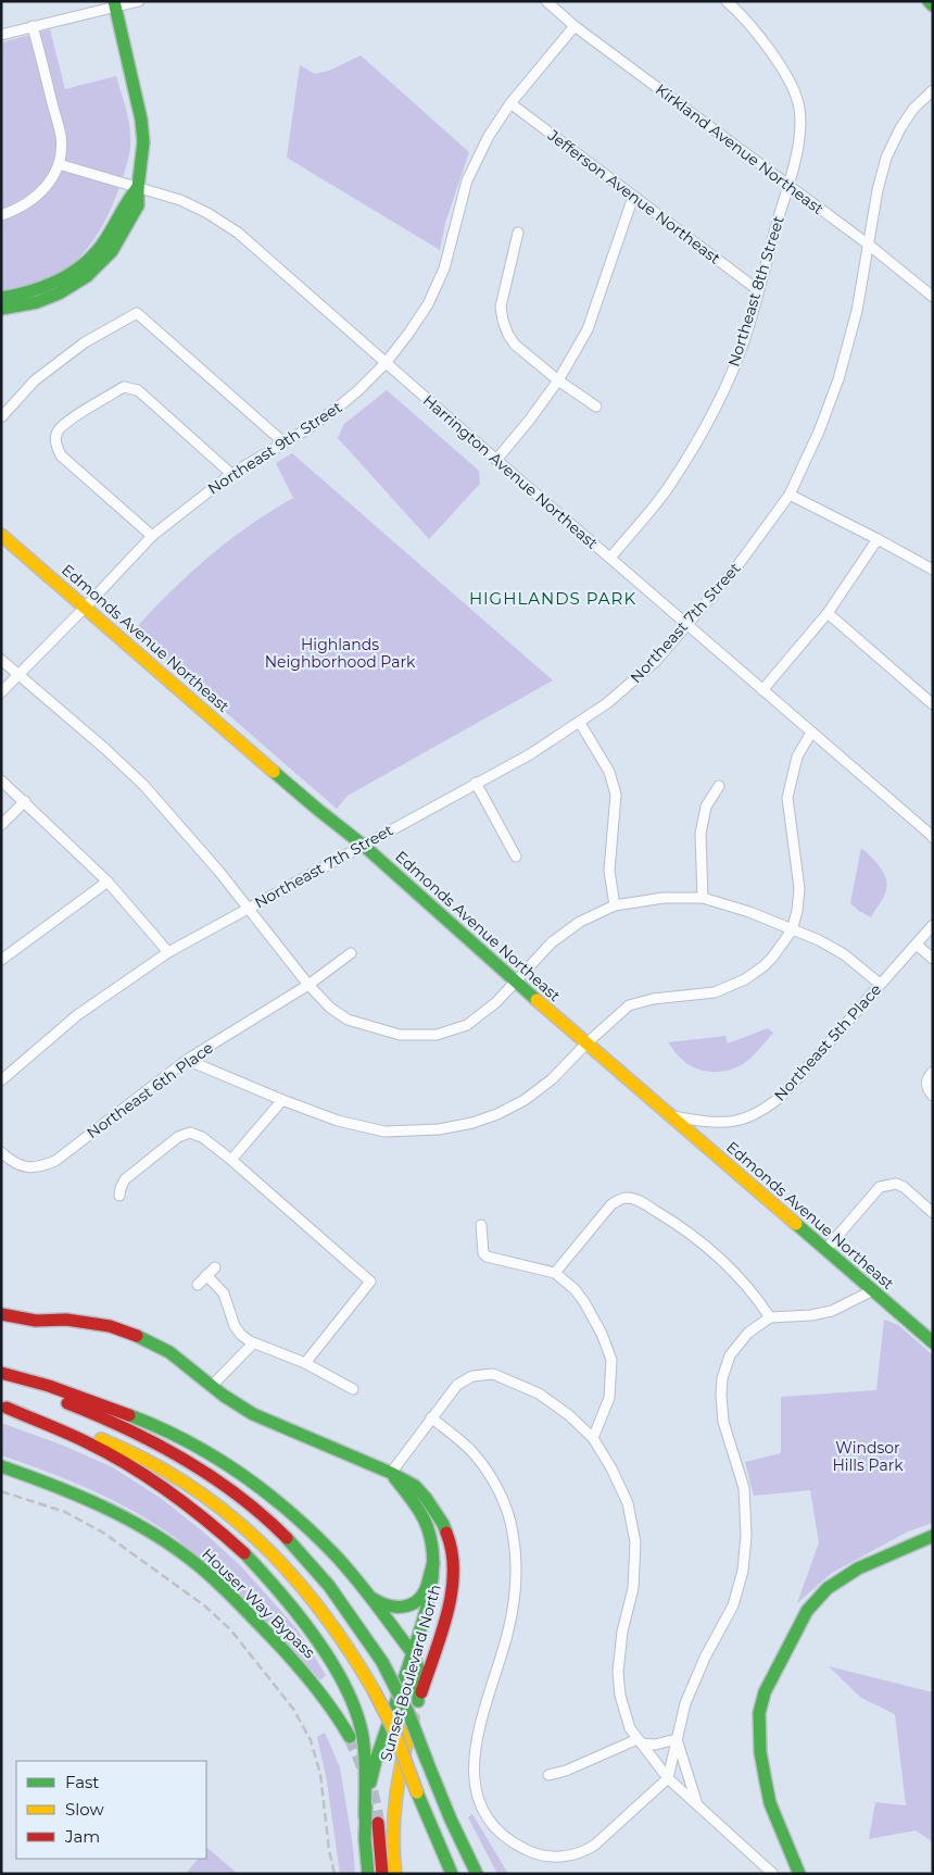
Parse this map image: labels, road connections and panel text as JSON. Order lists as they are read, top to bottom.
{
  "streets": {
    "main road": ["Edmonds Avenue Northeast", "Houser Way Bypass", "Sunset Boulevard North"],
    "street": [
      "Kirkland Avenue Northeast",
      "Jefferson Avenue Northeast",
      "Northeast 8th Street",
      "Northeast 9th Street",
      "Harrington Avenue Northeast",
      "Northeast 7th Street",
      "Northeast 5th Place",
      "Northeast 6th Place"
    ]
  },
  "crossings": [
    ["Kirkland Avenue Northeast", "Northeast 8th Street"],
    ["Kirkland Avenue Northeast", "Northeast 9th Street"],
    ["Kirkland Avenue Northeast", "Northeast 7th Street"],
    ["Jefferson Avenue Northeast", "Northeast 8th Street"],
    ["Jefferson Avenue Northeast", "Northeast 9th Street"],
    ["Northeast 8th Street", "Harrington Avenue Northeast"],
    ["Northeast 9th Street", "Harrington Avenue Northeast"],
    ["Northeast 9th Street", "Edmonds Avenue Northeast"],
    ["Harrington Avenue Northeast", "Northeast 7th Street"],
    ["Northeast 7th Street", "Edmonds Avenue Northeast"],
    ["Edmonds Avenue Northeast", "Northeast 5th Place"]
  ],
  "districts": ["HIGHLANDS PARK"],
  "parks": ["Highlands Neighborhood Park", "Windsor Hills Park"],
  "legend": ["Fast", "Slow", "Jam"]
}
